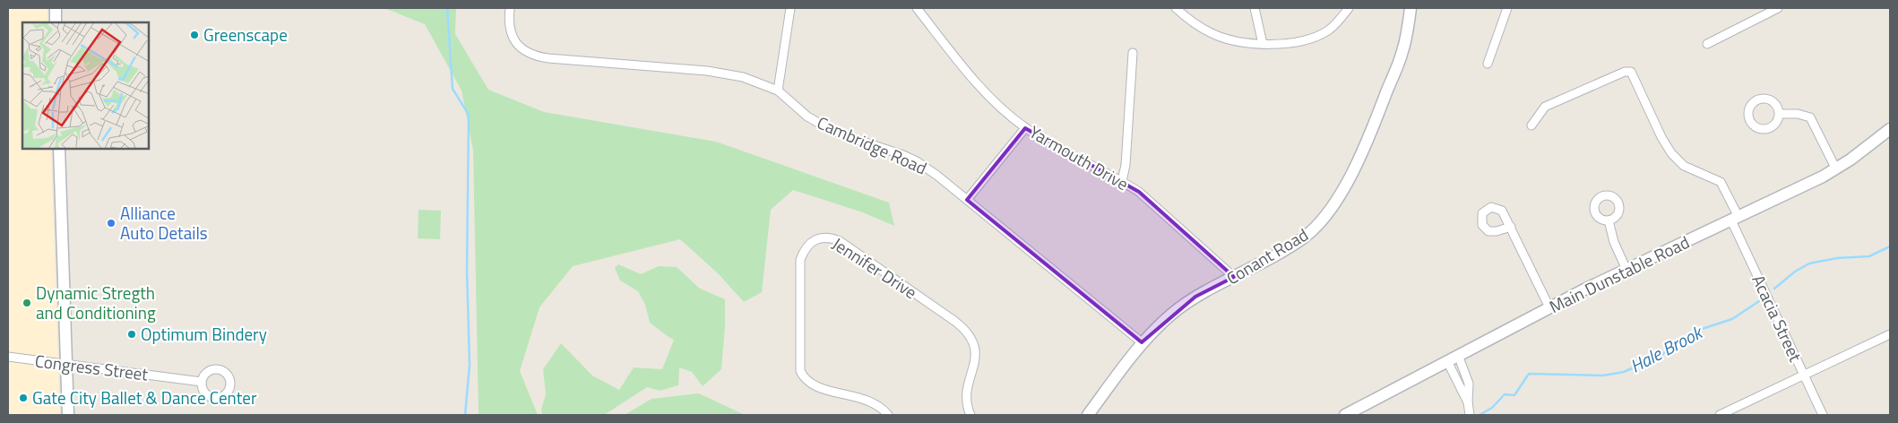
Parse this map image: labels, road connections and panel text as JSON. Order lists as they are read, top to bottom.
{
  "streets": {
    "street": [
      "Cambridge Road",
      "Yarmouth Drive",
      "Conant Road",
      "Jennifer Drive",
      "Main Dunstable Road",
      "Acacia Street",
      "Congress Street"
    ]
  },
  "crossings": [
    ["Cambridge Road", "Conant Road"],
    ["Yarmouth Drive", "Conant Road"],
    ["Main Dunstable Road", "Acacia Street"]
  ],
  "water": ["Hale Brook"],
  "places": [
    "Greenscape",
    "Alliance Auto Details",
    "Dynamic Stregth and Conditioning",
    "Optimum Bindery",
    "Gate City Ballet & Dance Center"
  ]
}
